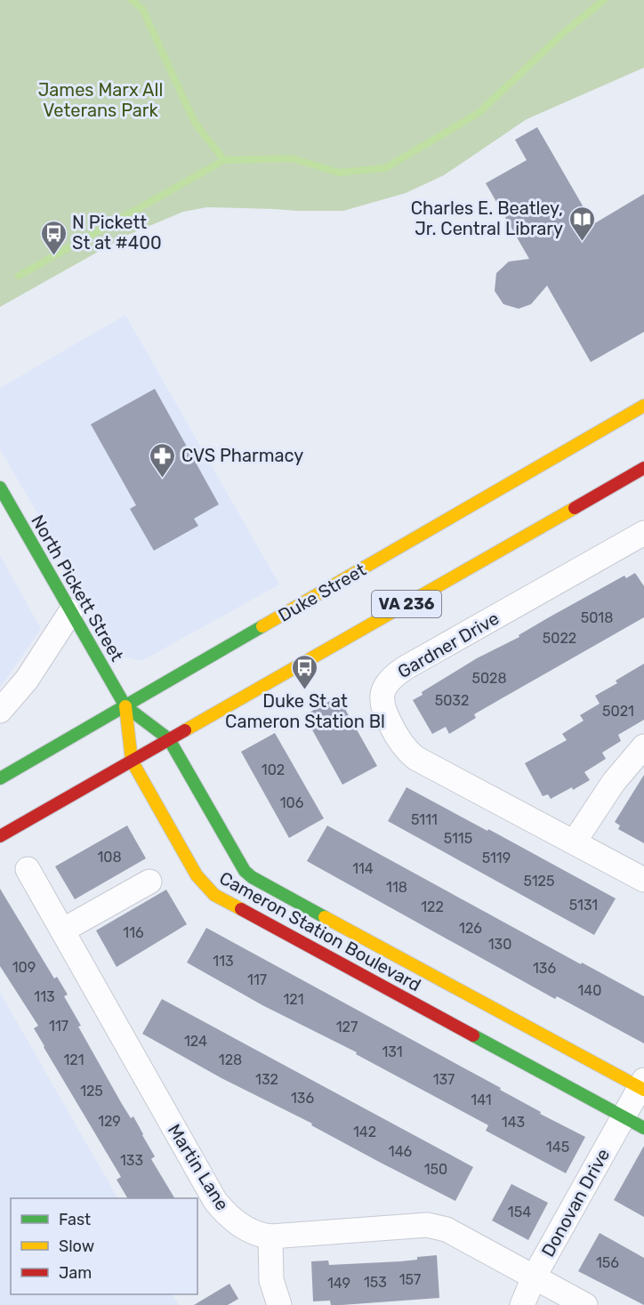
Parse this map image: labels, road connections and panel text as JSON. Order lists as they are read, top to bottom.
{
  "streets": {
    "street": [
      "North Pickett Street",
      "Duke Street",
      "VA 236",
      "Gardner Drive",
      "Cameron Station Boulevard",
      "Martin Lane",
      "Donovan Drive"
    ]
  },
  "crossings": [
    ["North Pickett Street", "Duke Street"],
    ["North Pickett Street", "Cameron Station Boulevard"],
    ["Duke Street", "Cameron Station Boulevard"],
    ["VA 236", "Cameron Station Boulevard"],
    ["Cameron Station Boulevard", "Donovan Drive"],
    ["Martin Lane", "Donovan Drive"]
  ],
  "parks": ["James Marx All Veterans Park"],
  "places": {
    "library": ["Charles E. Beatley, Jr. Central Library"],
    "bus stop": ["N Pickett St at #400", "Duke St at Cameron Station Bl"],
    "pharmacy": ["CVS Pharmacy"]
  },
  "house_numbers": [
    "5018",
    "5022",
    "5028",
    "5032",
    "5021",
    "102",
    "106",
    "5111",
    "5115",
    "108",
    "5119",
    "114",
    "5125",
    "118",
    "5131",
    "122",
    "126",
    "116",
    "130",
    "113",
    "109",
    "136",
    "117",
    "140",
    "113",
    "121",
    "117",
    "127",
    "124",
    "131",
    "121",
    "128",
    "132",
    "137",
    "125",
    "136",
    "141",
    "129",
    "143",
    "142",
    "145",
    "146",
    "133",
    "150",
    "154",
    "156",
    "157",
    "153",
    "149"
  ],
  "legend": ["Fast", "Slow", "Jam"]
}
